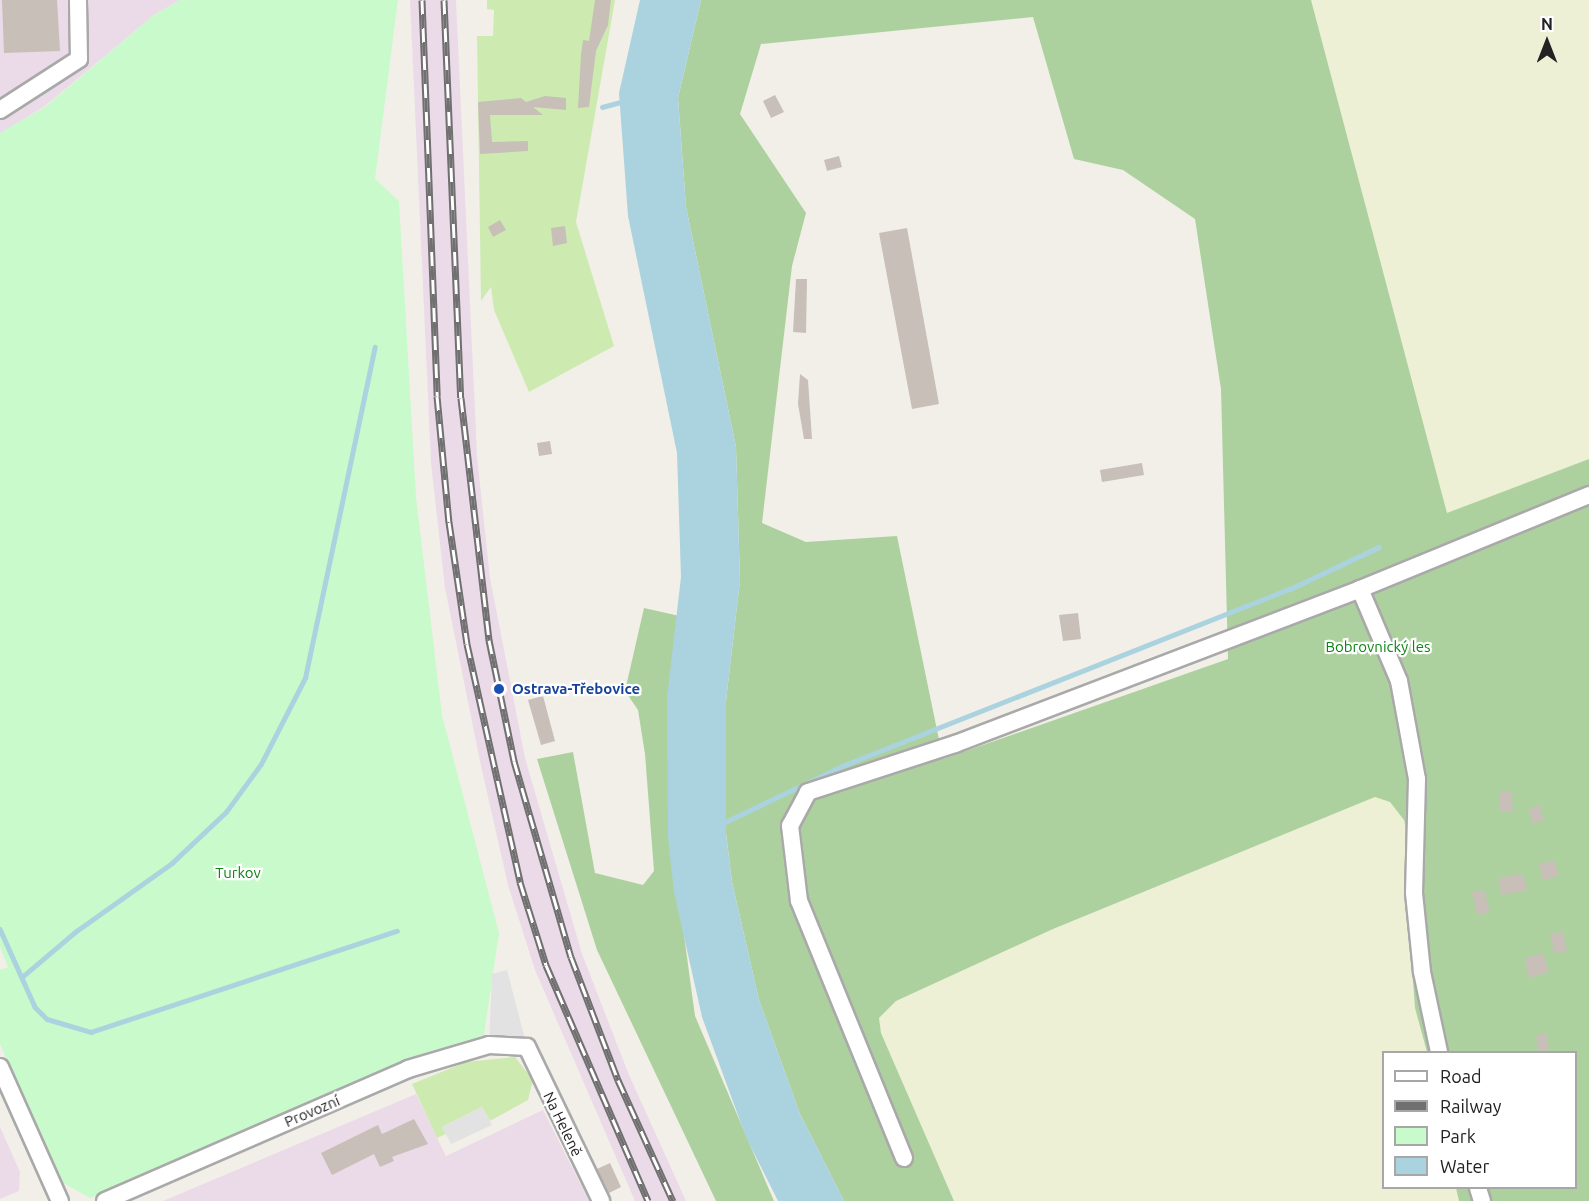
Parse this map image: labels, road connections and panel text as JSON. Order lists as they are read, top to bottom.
{
  "streets": {
    "street": ["Provozní", "Na Heleně"]
  },
  "crossings": [
    ["Provozní", "Na Heleně"]
  ],
  "parks": ["Bobrovnický les", "Turkov"],
  "places": ["Ostrava-Třebovice"],
  "legend": [
    "Road",
    "Railway",
    "Park",
    "Water"
  ],
  "north": "top"
}
